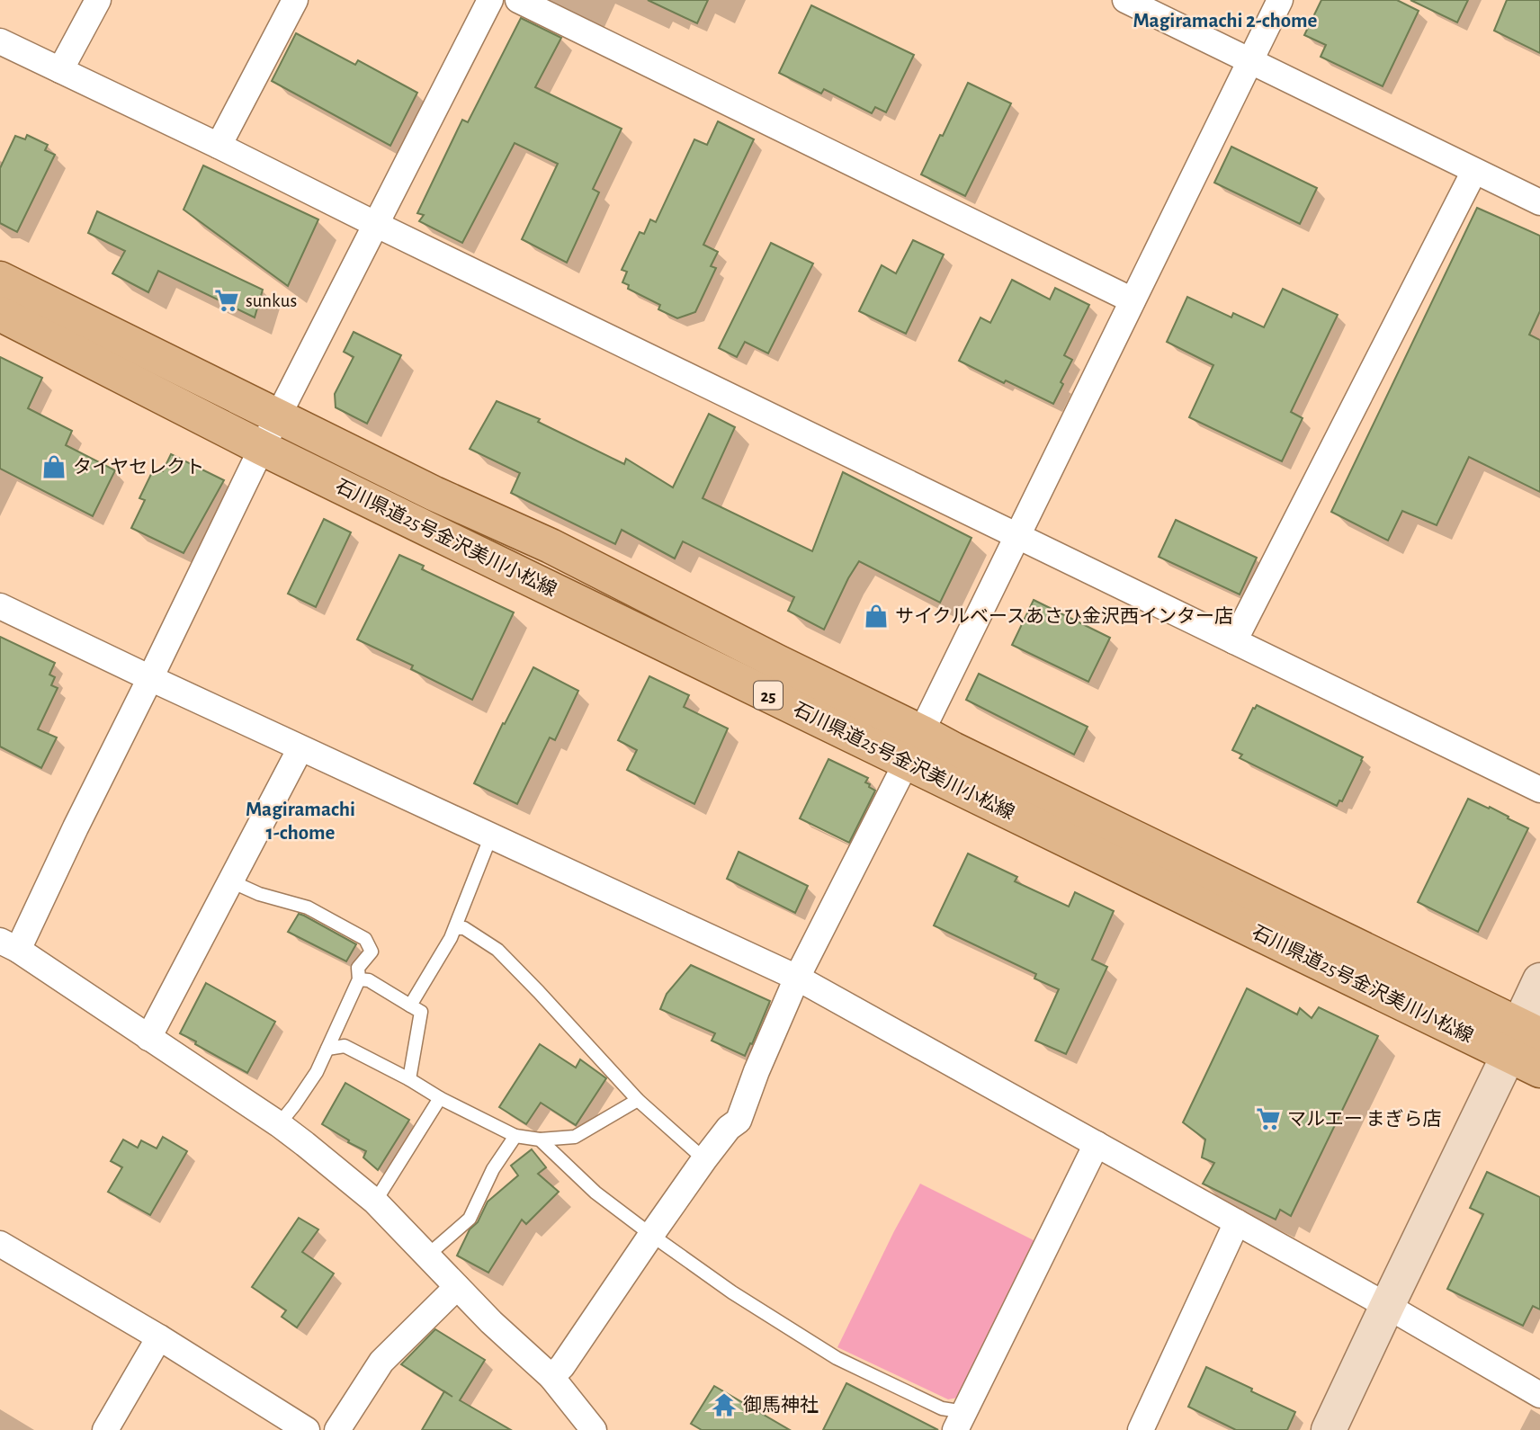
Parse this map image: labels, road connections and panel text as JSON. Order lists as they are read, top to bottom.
{
  "streets": {
    "main road": ["石川県道25号金沢美川小松線", "25"]
  },
  "districts": ["Magiramachi 2-chome", "Magiramachi 1-chome"],
  "places": {
    "supermarket": ["sunkus", "マルエー まぎら店"],
    "shop": ["タイヤセレクト", "サイクルベースあさひ金沢西インター店"],
    "temple": ["御馬神社"]
  }
}
